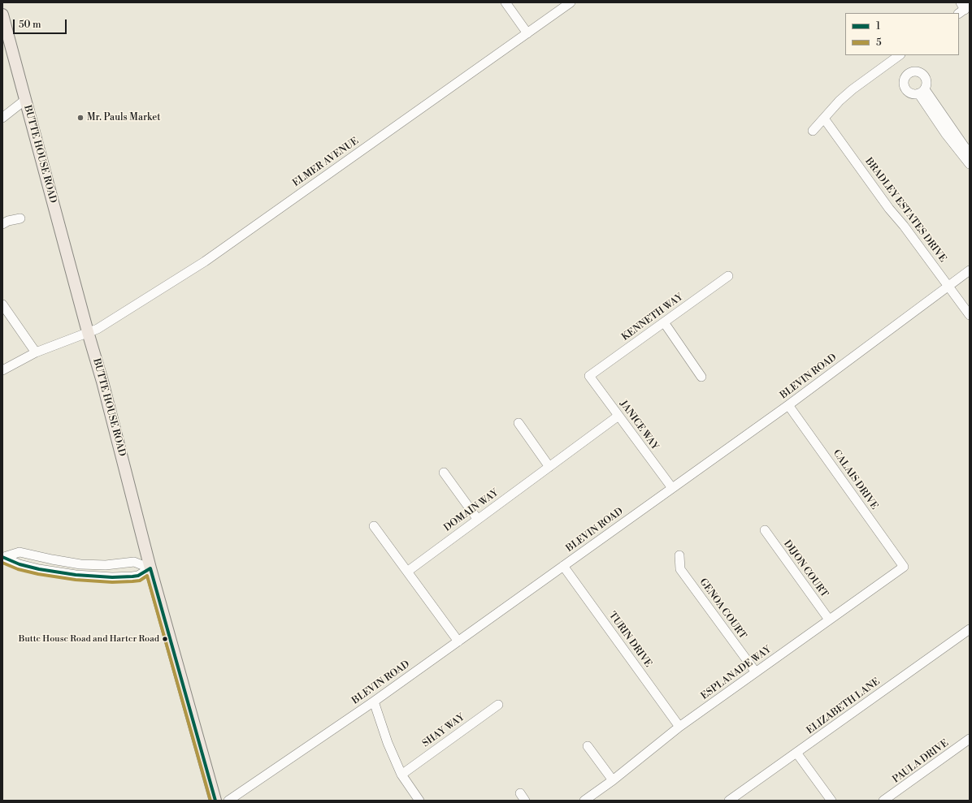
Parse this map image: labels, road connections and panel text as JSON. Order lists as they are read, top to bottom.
{
  "streets": {
    "main road": ["BUTTE HOUSE ROAD"],
    "street": [
      "ELMER AVENUE",
      "BRADLEY ESTATES DRIVE",
      "KENNETH WAY",
      "BLEVIN ROAD",
      "JANICE WAY",
      "CALAIS DRIVE",
      "DOMAIN WAY",
      "DIJON COURT",
      "GENOA COURT",
      "TURIN DRIVE",
      "ESPLANADE WAY",
      "ELIZABETH LANE",
      "SHAY WAY",
      "PAULA DRIVE"
    ]
  },
  "crossings": [
    ["BUTTE HOUSE ROAD", "ELMER AVENUE"],
    ["BRADLEY ESTATES DRIVE", "BLEVIN ROAD"],
    ["KENNETH WAY", "JANICE WAY"],
    ["BLEVIN ROAD", "JANICE WAY"],
    ["BLEVIN ROAD", "CALAIS DRIVE"],
    ["BLEVIN ROAD", "TURIN DRIVE"],
    ["JANICE WAY", "DOMAIN WAY"],
    ["CALAIS DRIVE", "ESPLANADE WAY"],
    ["DIJON COURT", "ESPLANADE WAY"],
    ["GENOA COURT", "ESPLANADE WAY"],
    ["TURIN DRIVE", "ESPLANADE WAY"]
  ],
  "places": ["Mr. Pauls Market", "Butte House Road and Harter Road"],
  "lines": ["transit line 1", "transit line 5"],
  "legend": ["1", "5"],
  "scale_bar": "50 m"
}
